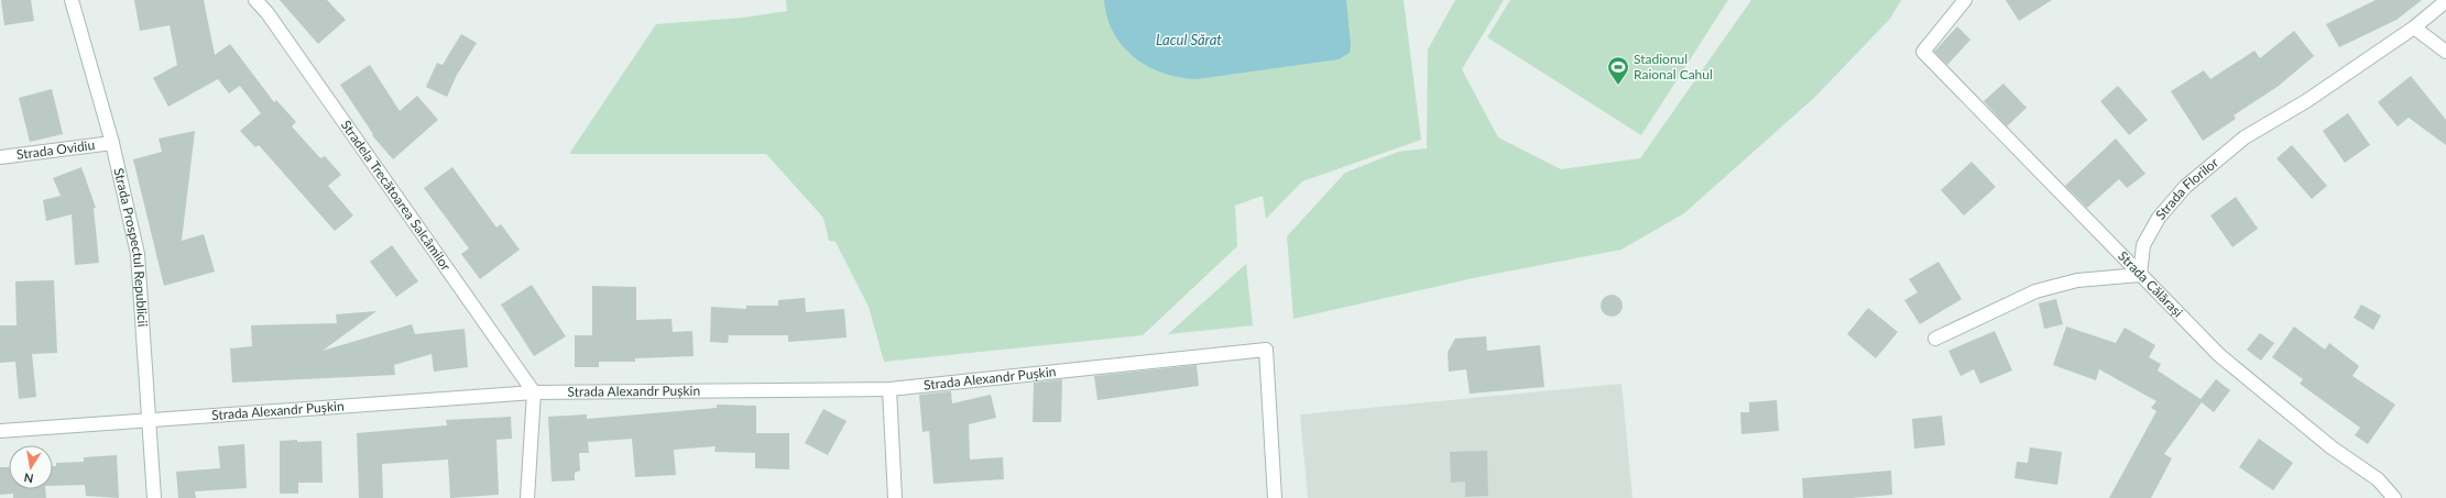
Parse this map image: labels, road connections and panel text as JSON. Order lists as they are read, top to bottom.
{
  "streets": {
    "street": [
      "Strada Ovidiu",
      "Strada Florilor",
      "Stradela Trecătoarea Salcâmilor",
      "Strada Prospectul Republicii",
      "Strada Călărași",
      "Strada Alexandr Pușkin"
    ]
  },
  "crossings": [
    ["Strada Ovidiu", "Strada Prospectul Republicii"],
    ["Strada Florilor", "Strada Călărași"],
    ["Stradela Trecătoarea Salcâmilor", "Strada Alexandr Pușkin"],
    ["Strada Prospectul Republicii", "Strada Alexandr Pușkin"]
  ],
  "water": ["Lacul Sărat"],
  "places": {
    "sports": ["Stadionul Raional Cahul"]
  },
  "north": "bottom"
}
